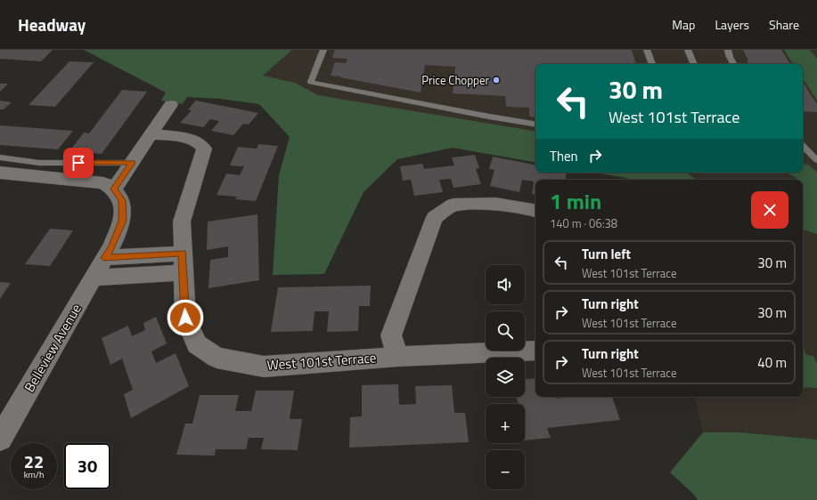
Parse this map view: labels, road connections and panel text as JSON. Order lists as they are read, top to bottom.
{
  "streets": {
    "street": ["Belleview Avenue", "West 101st Terrace"]
  },
  "places": ["Price Chopper"],
  "page": {
    "header": "Headway",
    "nav": ["Map", "Layers", "Share"],
    "turn": ["30 m", "West 101st Terrace"],
    "then": "Then",
    "heading": ["1 min", "140 m · 06:38"],
    "list": [
      {
        "name": "Turn left",
        "note": "West 101st Terrace",
        "value": "30 m"
      },
      {
        "name": "Turn right",
        "note": "West 101st Terrace",
        "value": "30 m"
      },
      {
        "name": "Turn right",
        "note": "West 101st Terrace",
        "value": "40 m"
      }
    ],
    "map_buttons": ["+", "−"],
    "speed": "22 km/h",
    "limit": "30"
  }
}
